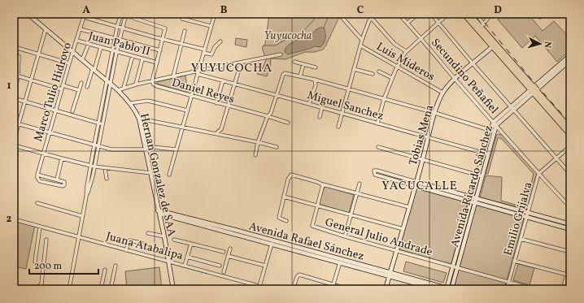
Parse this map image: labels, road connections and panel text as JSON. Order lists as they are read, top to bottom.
{
  "streets": {
    "street": [
      "Juan Pablo II",
      "Luis Mideros",
      "Secundino Peñafiel",
      "Daniel Reyes",
      "Marco Tulio Hidrovo",
      "Miguel Sanchez",
      "Tobias Mena",
      "Hernan Gonzalez de SAA",
      "Avenida Ricardo Sánchez",
      "Emilio Grijalva",
      "General Julio Andrade",
      "Avenida Rafael Sánchez",
      "Juana Atabalipa"
    ]
  },
  "crossings": [
    ["Juan Pablo II", "Marco Tulio Hidrovo"],
    ["Luis Mideros", "Tobias Mena"],
    ["Secundino Peñafiel", "Tobias Mena"],
    ["Secundino Peñafiel", "Avenida Ricardo Sánchez"],
    ["Secundino Peñafiel", "Emilio Grijalva"],
    ["Marco Tulio Hidrovo", "Hernan Gonzalez de SAA"],
    ["Miguel Sanchez", "Tobias Mena"],
    ["Miguel Sanchez", "Avenida Ricardo Sánchez"],
    ["Tobias Mena", "General Julio Andrade"],
    ["Tobias Mena", "Avenida Rafael Sánchez"],
    ["Hernan Gonzalez de SAA", "Avenida Rafael Sánchez"],
    ["Hernan Gonzalez de SAA", "Juana Atabalipa"],
    ["Avenida Ricardo Sánchez", "General Julio Andrade"],
    ["Avenida Ricardo Sánchez", "Avenida Rafael Sánchez"],
    ["Emilio Grijalva", "General Julio Andrade"]
  ],
  "districts": ["YUYUCOCHA", "YACUCALLE"],
  "parks": ["Yuyucocha"],
  "scale_bar": "200 m",
  "north": "right",
  "grid": {
    "columns": [
      "A",
      "B",
      "C",
      "D"
    ],
    "rows": ["1", "2"]
  }
}
